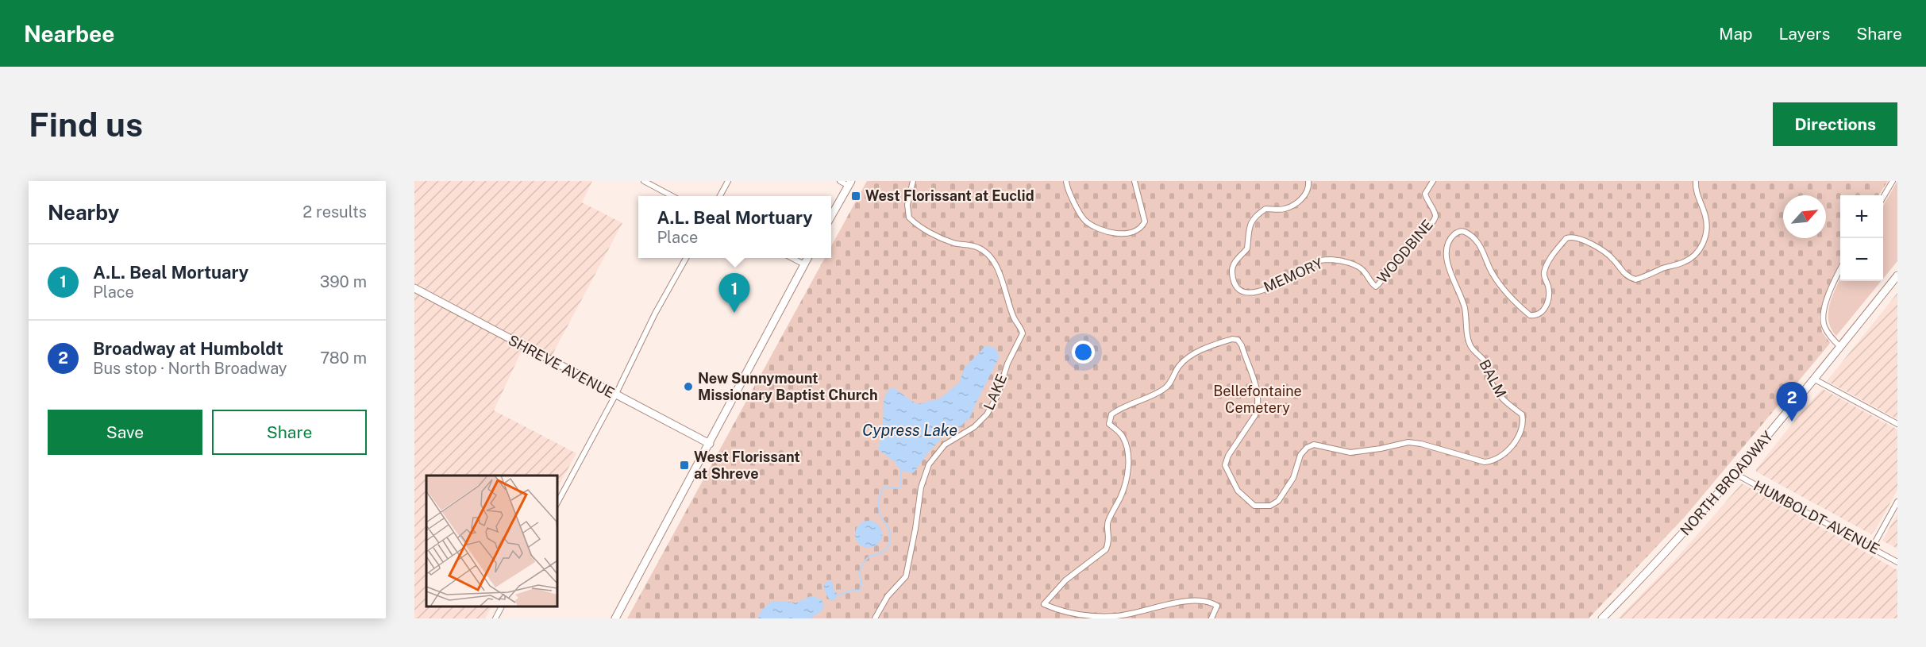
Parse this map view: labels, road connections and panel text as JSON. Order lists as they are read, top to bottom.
{
  "streets": {
    "main road": ["SHREVE AVENUE", "NORTH BROADWAY"],
    "street": [
      "WOODBINE",
      "MEMORY",
      "BALM",
      "LAKE",
      "HUMBOLDT AVENUE"
    ]
  },
  "crossings": [
    ["WOODBINE", "MEMORY"],
    ["NORTH BROADWAY", "HUMBOLDT AVENUE"]
  ],
  "water": ["Cypress Lake"],
  "parks": ["Bellefontaine Cemetery"],
  "places": {
    "transit": ["West Florissant at Euclid", "West Florissant at Shreve"],
    "other": ["New Sunnymount Missionary Baptist Church"]
  },
  "north": "top right",
  "page": {
    "header": "Nearbee",
    "nav": ["Map", "Layers", "Share"],
    "buttons": [
      "Directions",
      ["Save", "Share"]
    ],
    "title": "Find us",
    "heading": ["Nearby", "2 results"],
    "map_buttons": ["+", "−"],
    "popup": ["A.L. Beal Mortuary", "Place"],
    "list": [
      {
        "mark": "1",
        "name": "A.L. Beal Mortuary",
        "note": "Place",
        "value": "390 m"
      },
      {
        "mark": "2",
        "name": "Broadway at Humboldt",
        "note": "Bus stop · North Broadway",
        "value": "780 m"
      }
    ],
    "pins": ["1", "2"]
  }
}
